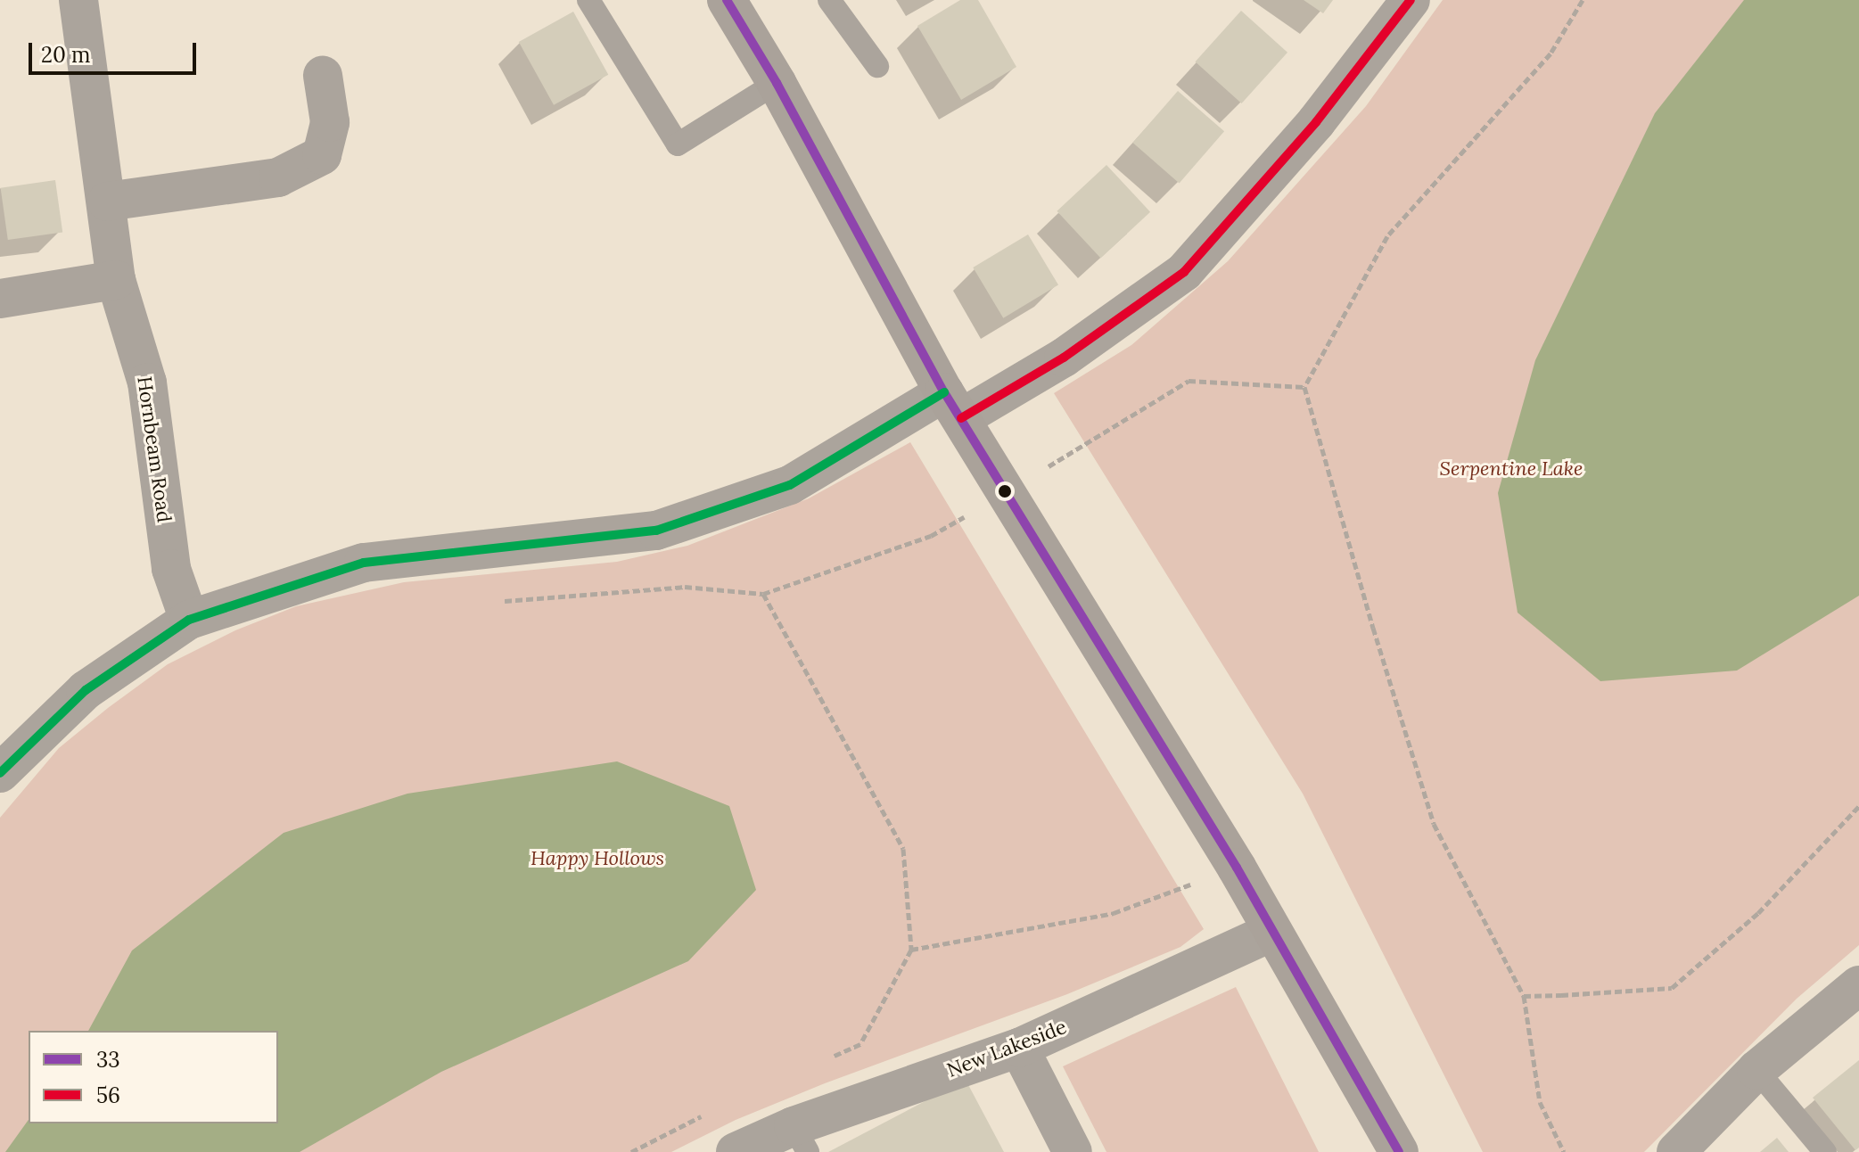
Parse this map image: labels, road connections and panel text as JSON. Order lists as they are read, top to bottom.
{
  "streets": {
    "street": ["Hornbeam Road", "New Lakeside"]
  },
  "parks": ["Serpentine Lake", "Happy Hollows"],
  "lines": ["transit line 33", "transit line 56"],
  "legend": ["33", "56"],
  "scale_bar": "20 m"
}
